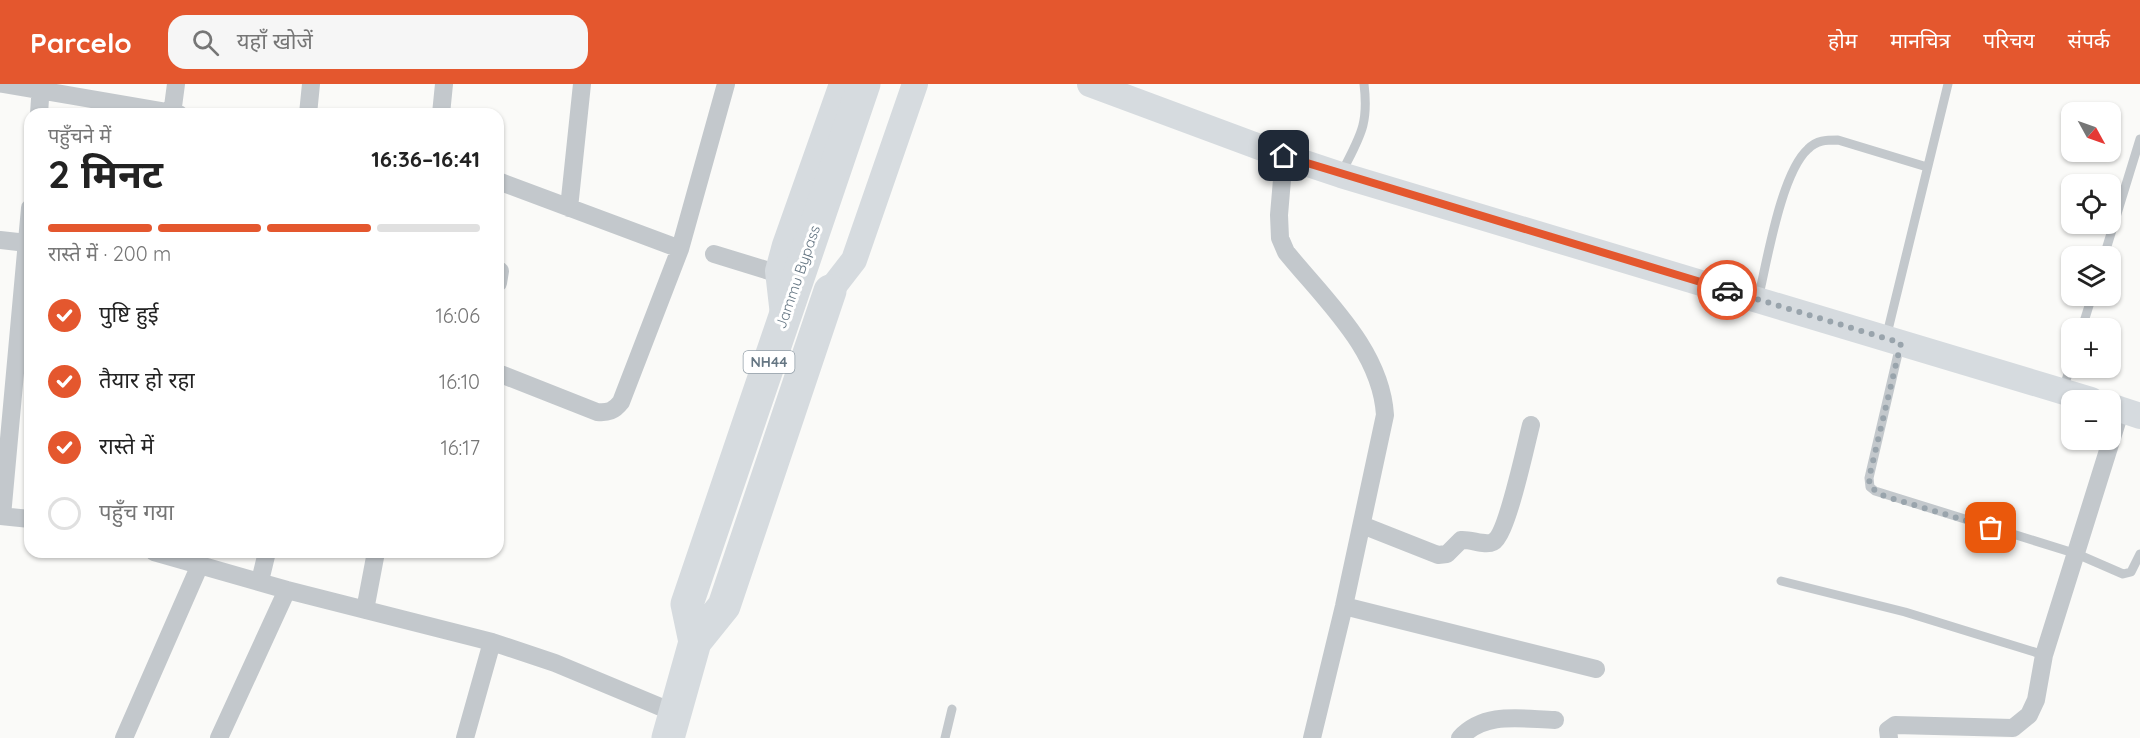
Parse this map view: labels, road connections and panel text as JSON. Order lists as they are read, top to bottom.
{
  "streets": {
    "highway": ["Jammu Bypass", "NH44"]
  },
  "north": "bottom right",
  "page": {
    "header": "Parcelo",
    "search": "यहाँ खोजें",
    "nav": [
      "होम",
      "मानचित्र",
      "परिचय",
      "संपर्क"
    ],
    "map_buttons": ["+", "−"],
    "heading": ["2 मिनट", "पहुँचने में", "16:36–16:41"],
    "bar": "रास्ते में · 200 m",
    "list": [
      ["पुष्टि हुई", "16:06"],
      ["तैयार हो रहा", "16:10"],
      ["रास्ते में", "16:17"],
      "पहुँच गया"
    ]
  }
}
